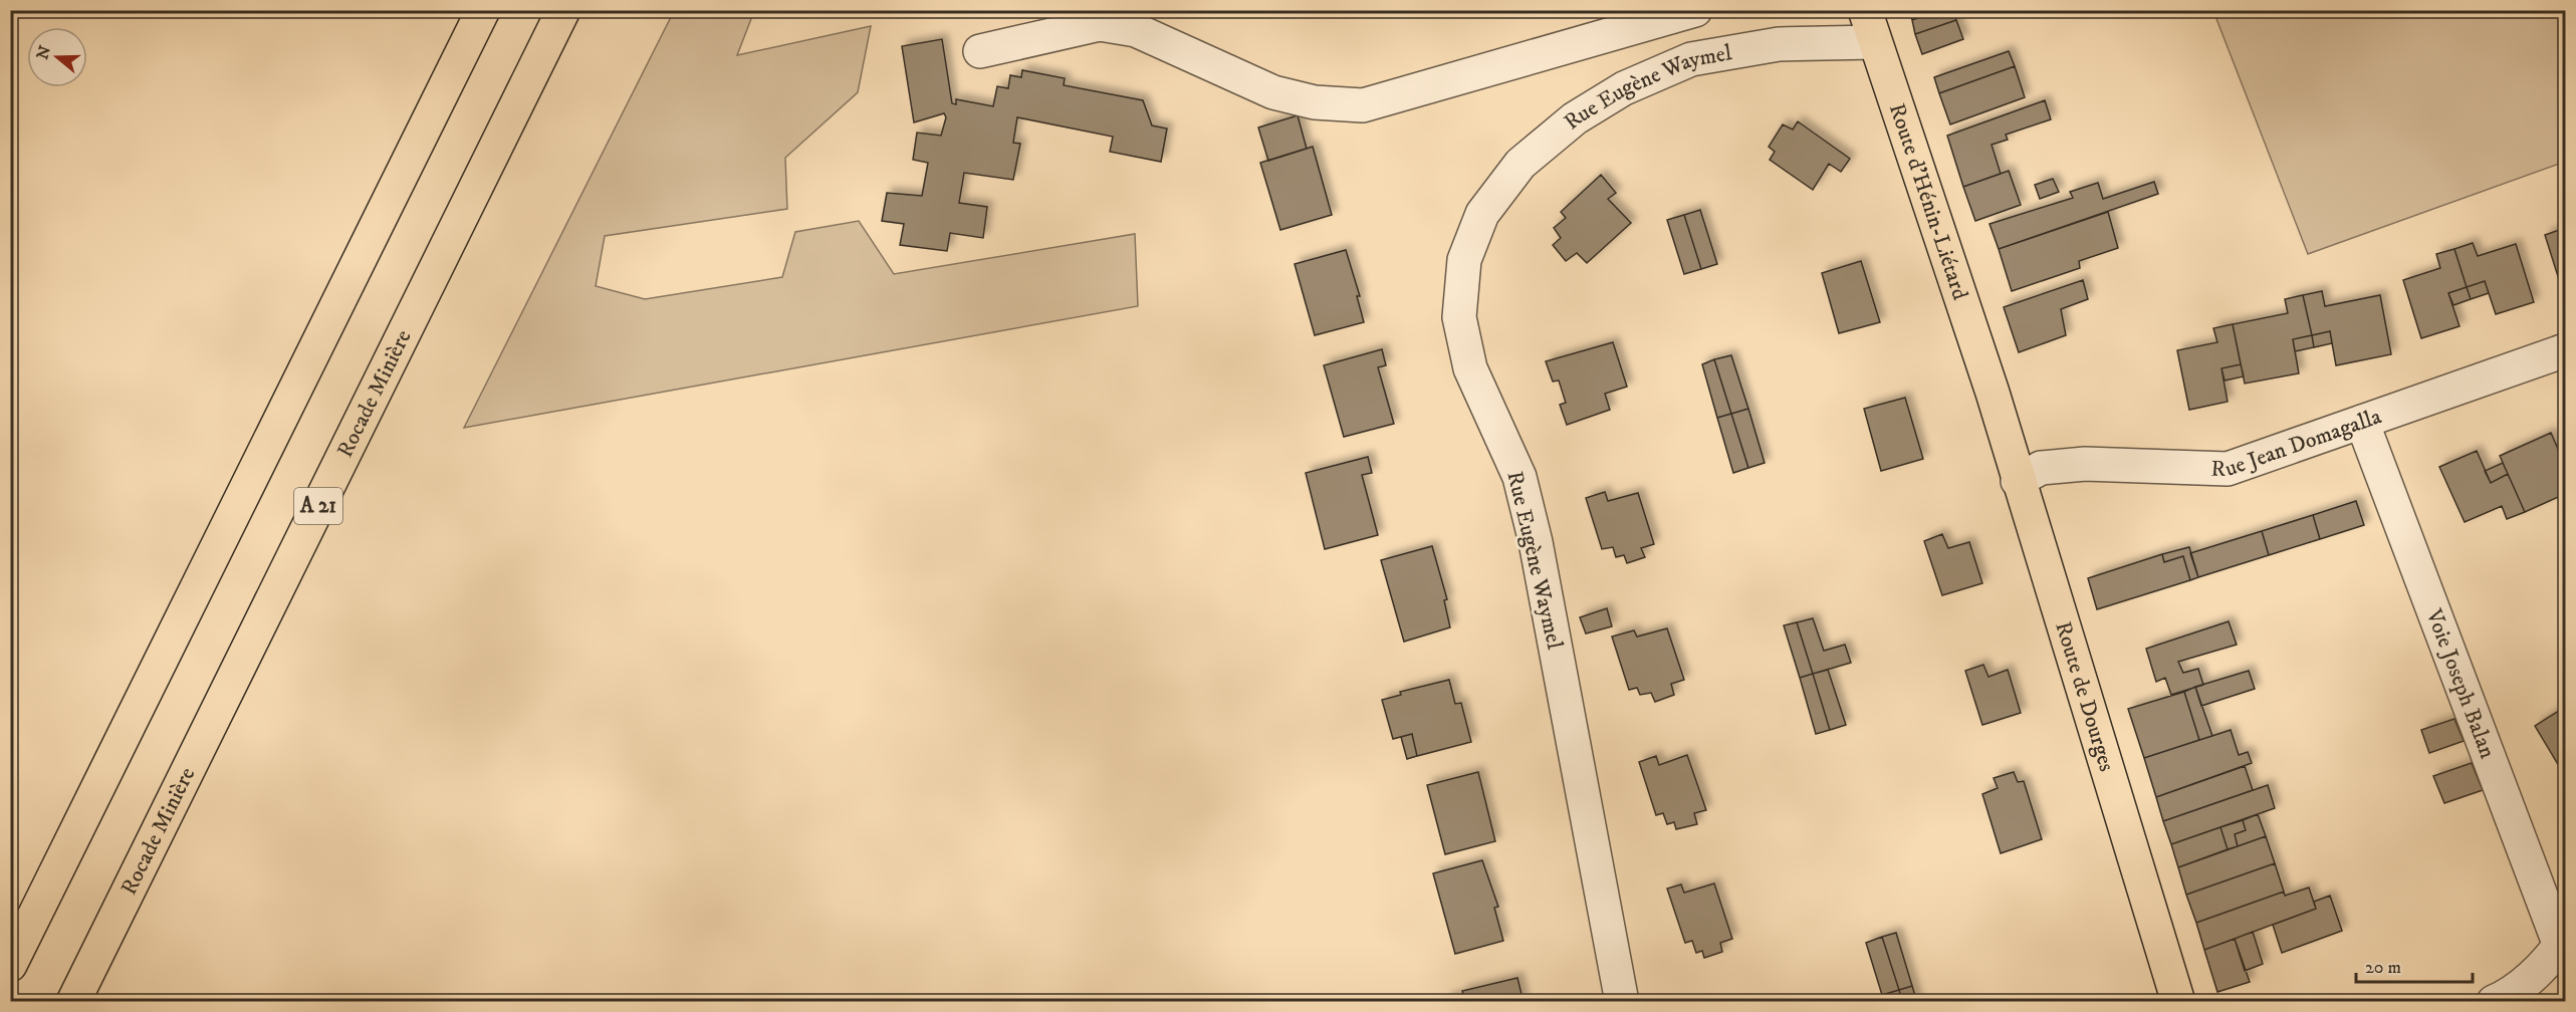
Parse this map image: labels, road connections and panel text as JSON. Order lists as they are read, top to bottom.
{
  "streets": {
    "main road": [
      "Route d'Hénin-Liétard",
      "Rocade Minière",
      "A 21",
      "Route de Dourges"
    ],
    "street": ["Rue Eugène Waymel", "Rue Jean Domagalla", "Voie Joseph Balan"]
  },
  "crossings": [
    ["Rue Eugène Waymel", "Route d'Hénin-Liétard"],
    ["Route d'Hénin-Liétard", "Route de Dourges"],
    ["Rue Jean Domagalla", "Voie Joseph Balan"],
    ["Rue Jean Domagalla", "Route de Dourges"]
  ],
  "scale_bar": "20 m",
  "north": "left"
}
